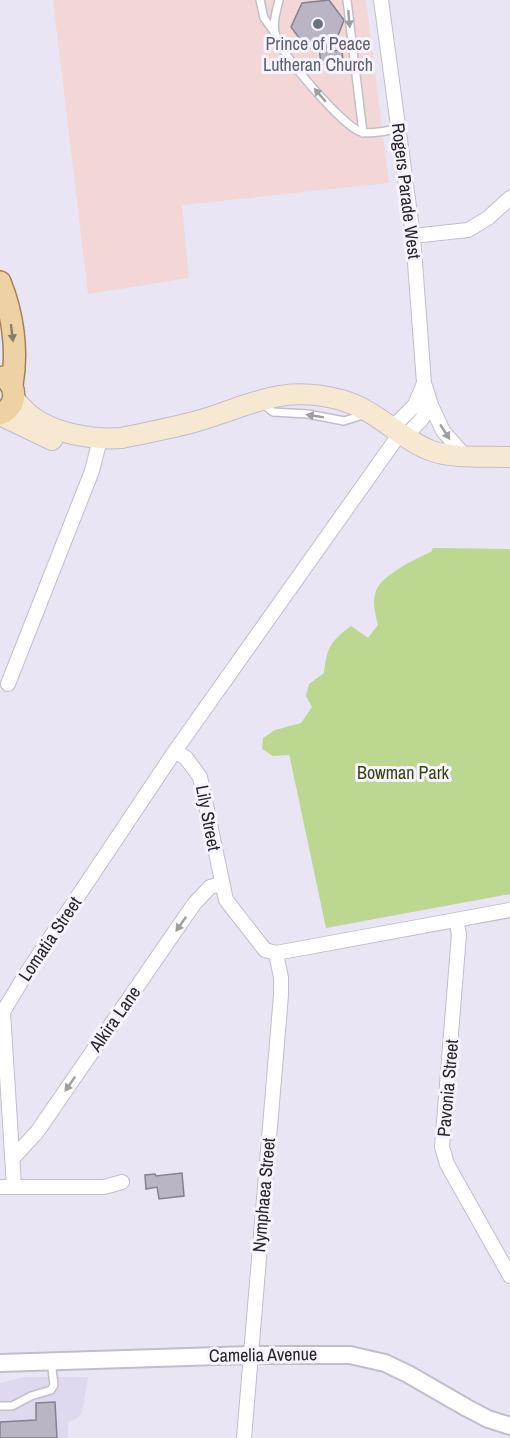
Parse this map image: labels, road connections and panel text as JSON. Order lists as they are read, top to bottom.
{
  "streets": {
    "street": [
      "Rogers Parade West",
      "Lily Street",
      "Lomatia Street",
      "Alkira Lane",
      "Pavonia Street",
      "Nymphaea Street",
      "Camelia Avenue"
    ]
  },
  "crossings": [
    ["Lily Street", "Lomatia Street"],
    ["Lily Street", "Alkira Lane"],
    ["Lily Street", "Nymphaea Street"],
    ["Lomatia Street", "Alkira Lane"],
    ["Nymphaea Street", "Camelia Avenue"]
  ],
  "one_way": ["Alkira Lane"],
  "parks": ["Bowman Park"],
  "places": ["Prince of Peace Lutheran Church"]
}
